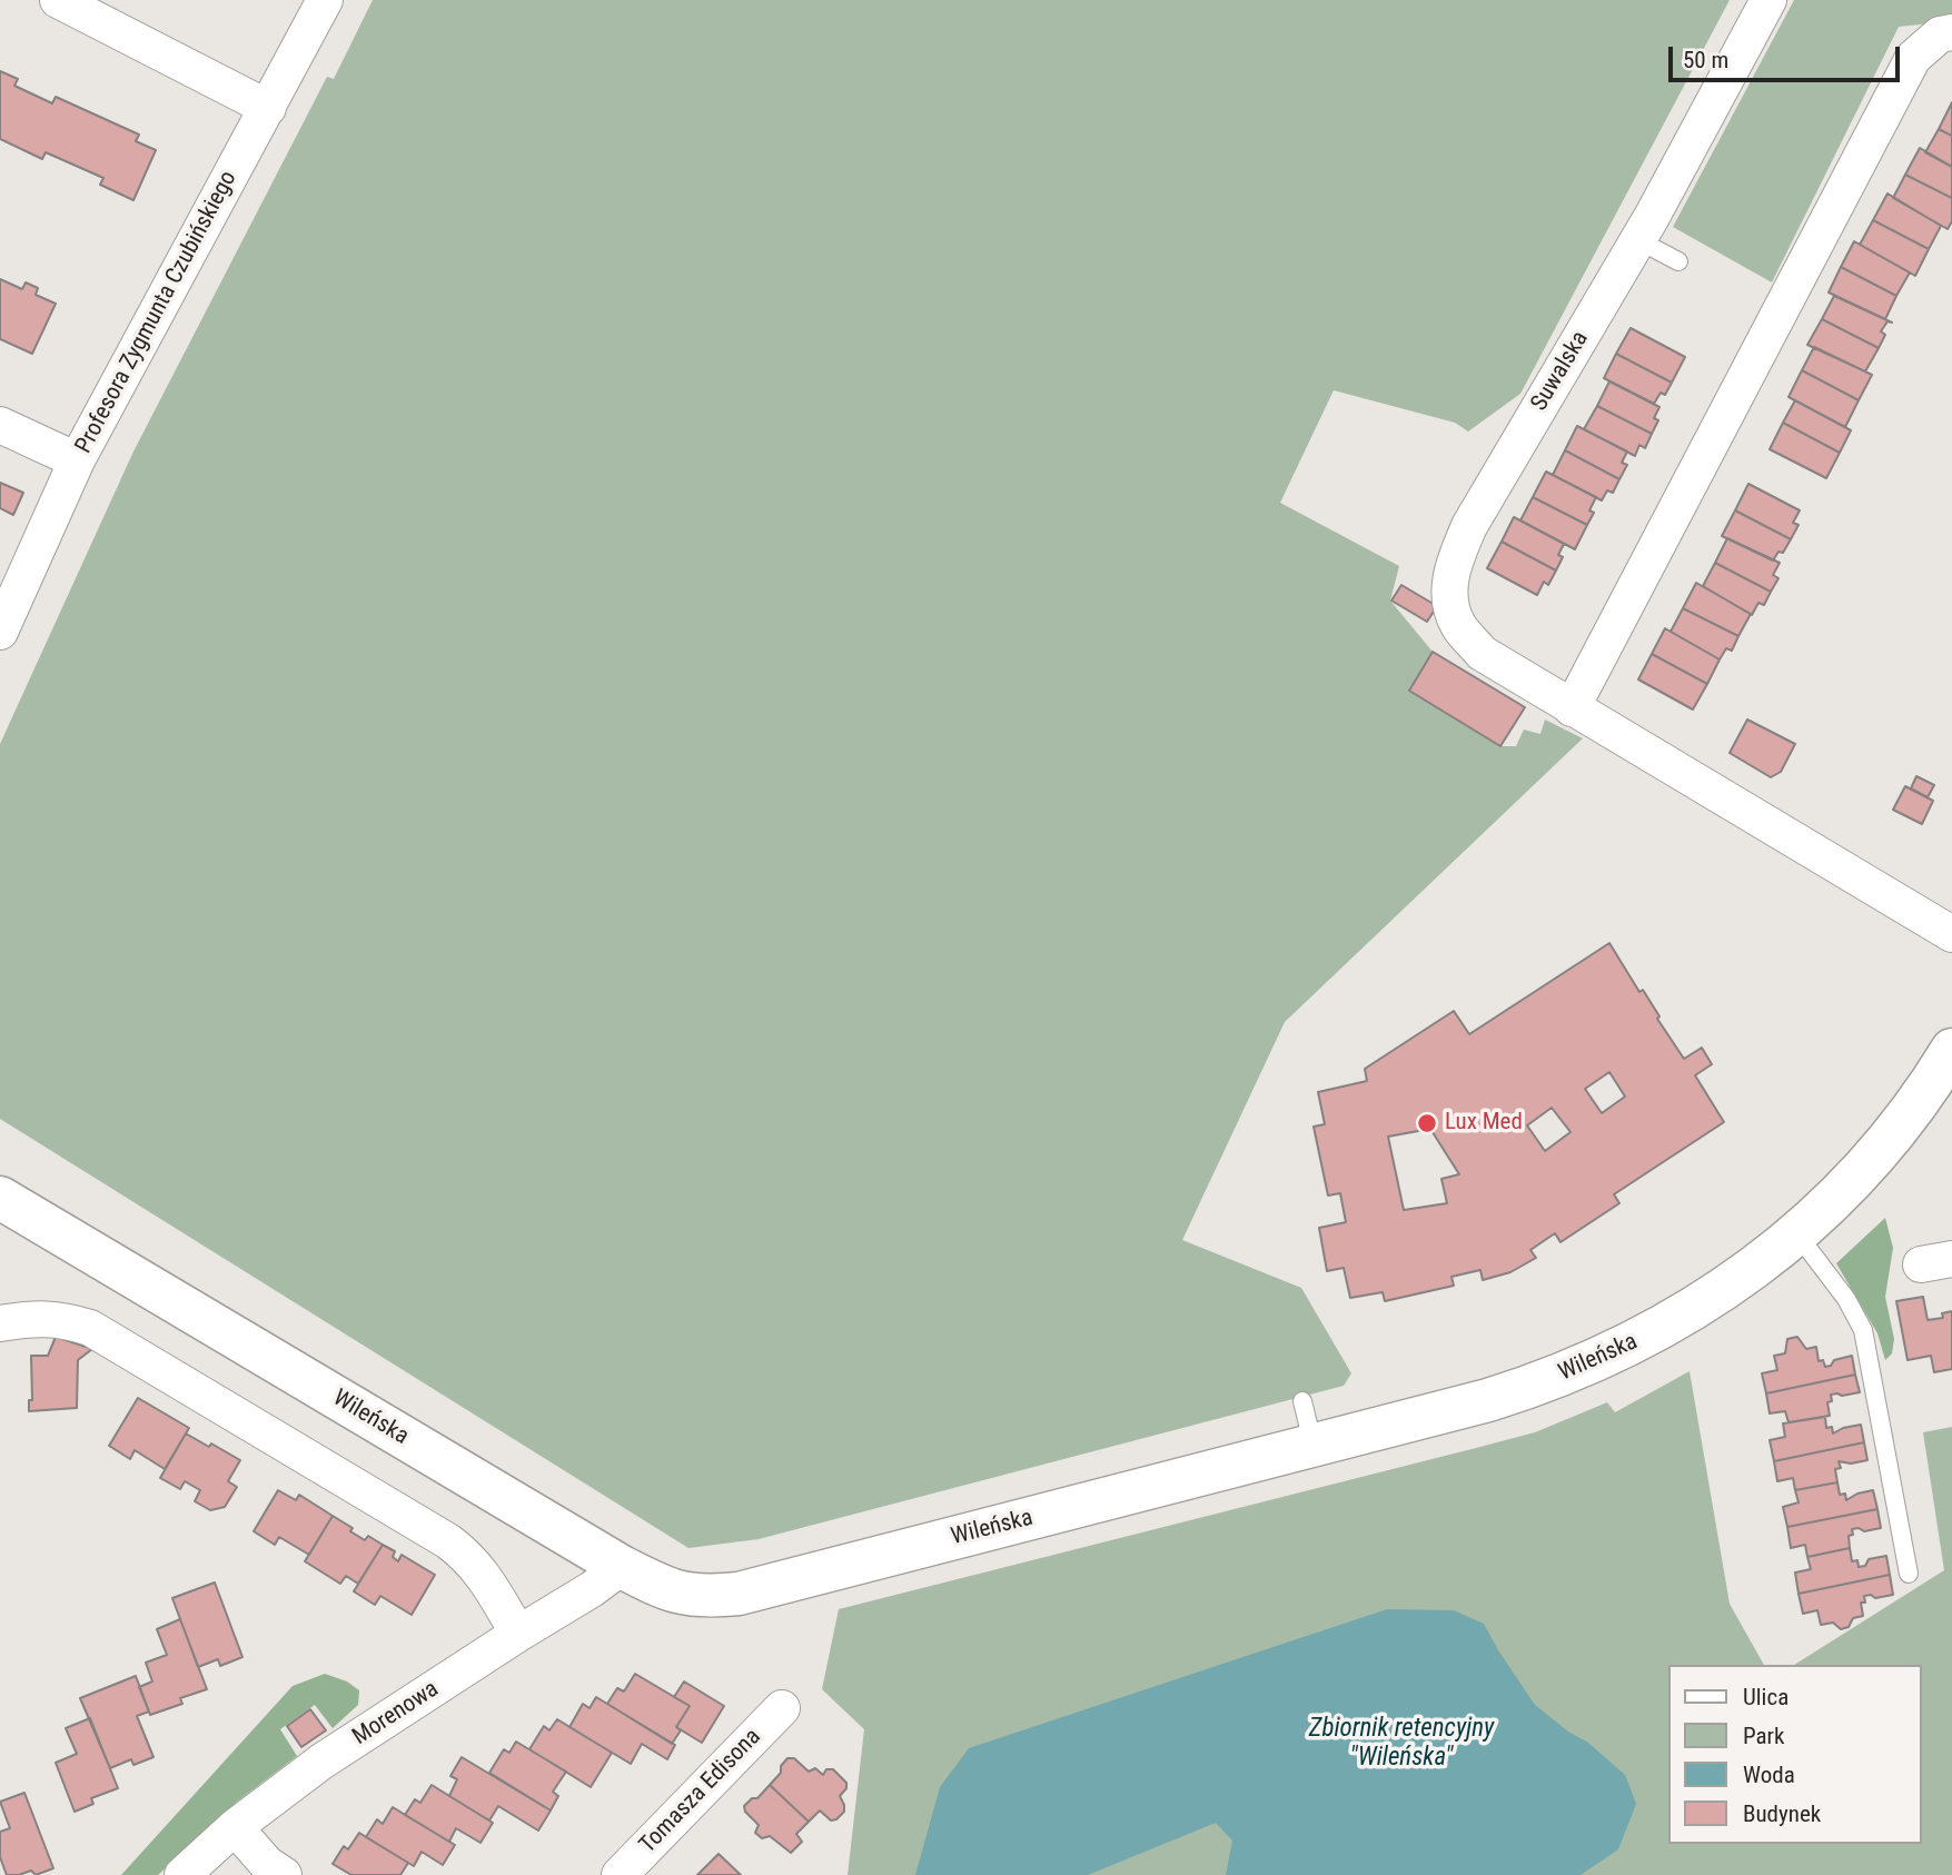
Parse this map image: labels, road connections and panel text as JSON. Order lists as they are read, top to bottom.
{
  "streets": {
    "street": [
      "Profesora Zygmunta Czubińskiego",
      "Suwalska",
      "Wileńska",
      "Morenowa",
      "Tomasza Edisona"
    ]
  },
  "crossings": [
    ["Wileńska", "Morenowa"]
  ],
  "water": ["Zbiornik retencyjny \"Wileńska\""],
  "places": ["Lux Med"],
  "legend": [
    "Ulica",
    "Park",
    "Woda",
    "Budynek"
  ],
  "scale_bar": "50 m"
}
